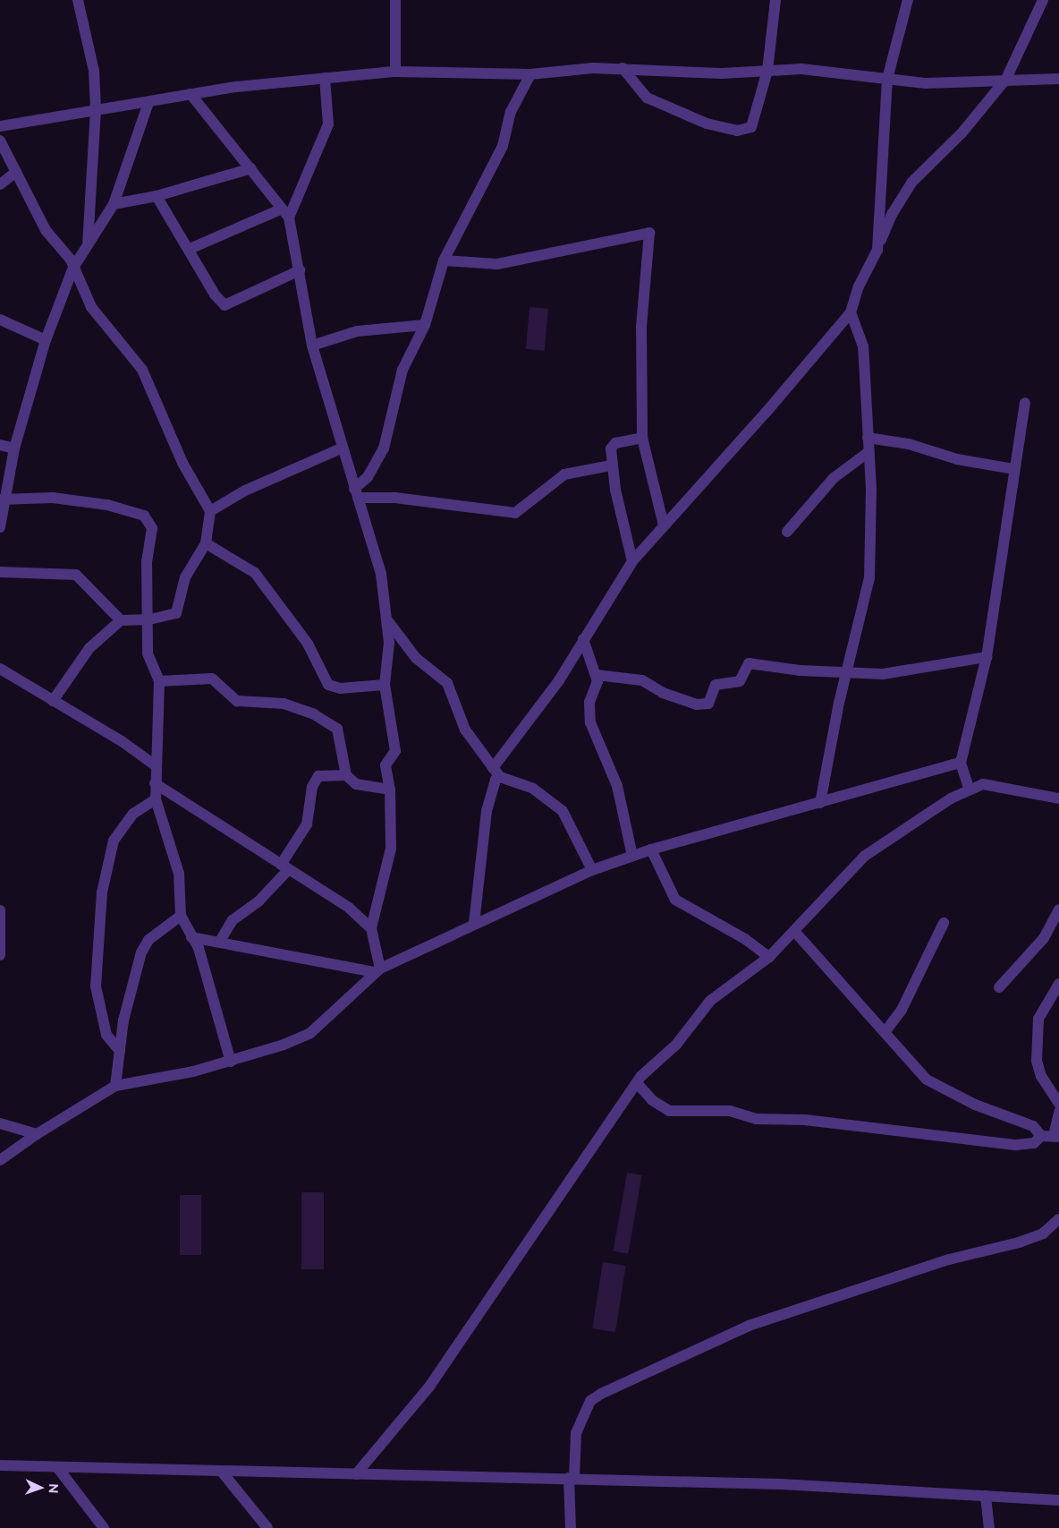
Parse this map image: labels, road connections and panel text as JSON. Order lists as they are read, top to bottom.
{
  "north": "right"
}
